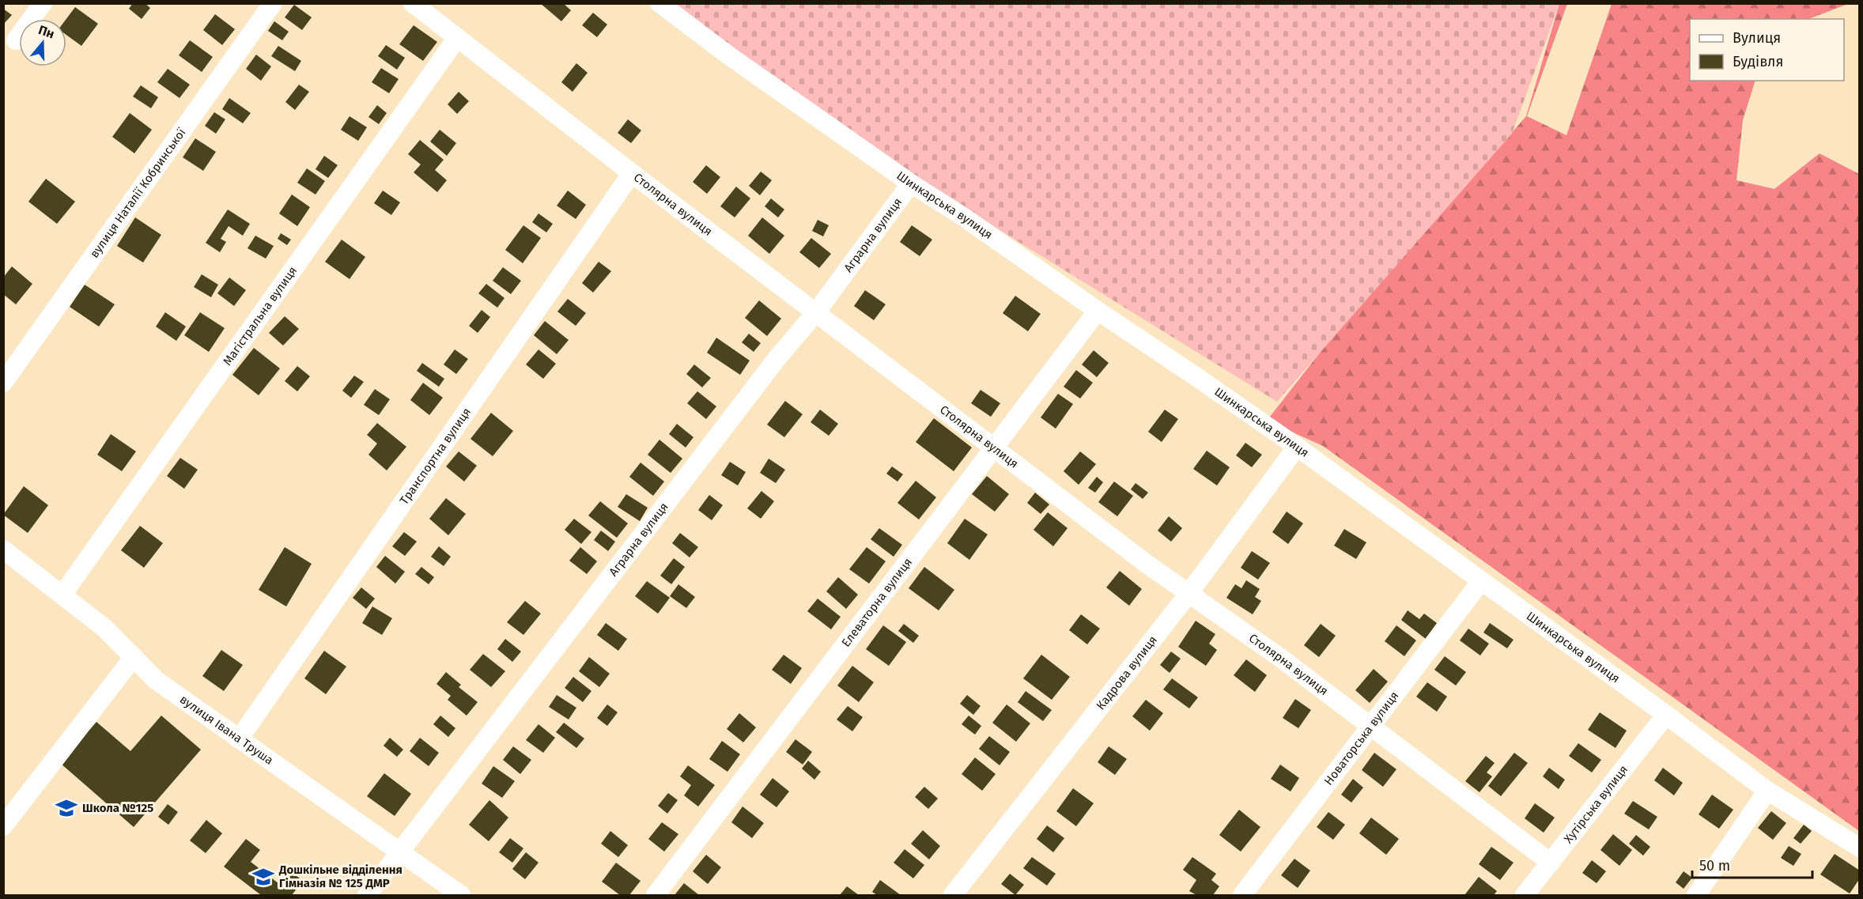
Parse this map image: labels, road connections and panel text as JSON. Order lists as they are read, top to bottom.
{
  "streets": {
    "street": [
      "вулиця Наталії Кобринської",
      "Столярна вулиця",
      "Шинкарська вулиця",
      "Аграрна вулиця",
      "Магістральна вулиця",
      "Транспортна вулиця",
      "Елеваторна вулиця",
      "Кадрова вулиця",
      "вулиця Івана Труша",
      "Новаторська вулиця",
      "Хутірська вулиця"
    ]
  },
  "crossings": [
    ["Столярна вулиця", "Аграрна вулиця"],
    ["Столярна вулиця", "Магістральна вулиця"],
    ["Столярна вулиця", "Транспортна вулиця"],
    ["Столярна вулиця", "Елеваторна вулиця"],
    ["Столярна вулиця", "Кадрова вулиця"],
    ["Столярна вулиця", "Новаторська вулиця"],
    ["Столярна вулиця", "Хутірська вулиця"],
    ["Шинкарська вулиця", "Аграрна вулиця"],
    ["Шинкарська вулиця", "Елеваторна вулиця"],
    ["Шинкарська вулиця", "Кадрова вулиця"],
    ["Шинкарська вулиця", "Новаторська вулиця"],
    ["Шинкарська вулиця", "Хутірська вулиця"],
    ["Аграрна вулиця", "вулиця Івана Труша"],
    ["Магістральна вулиця", "вулиця Івана Труша"],
    ["Транспортна вулиця", "вулиця Івана Труша"]
  ],
  "places": {
    "school or university": ["Школа №125", "Дошкільне відділення Гімназія № 125 ДМР"]
  },
  "legend": ["Вулиця", "Будівля"],
  "scale_bar": "50 m",
  "north": "top"
}
